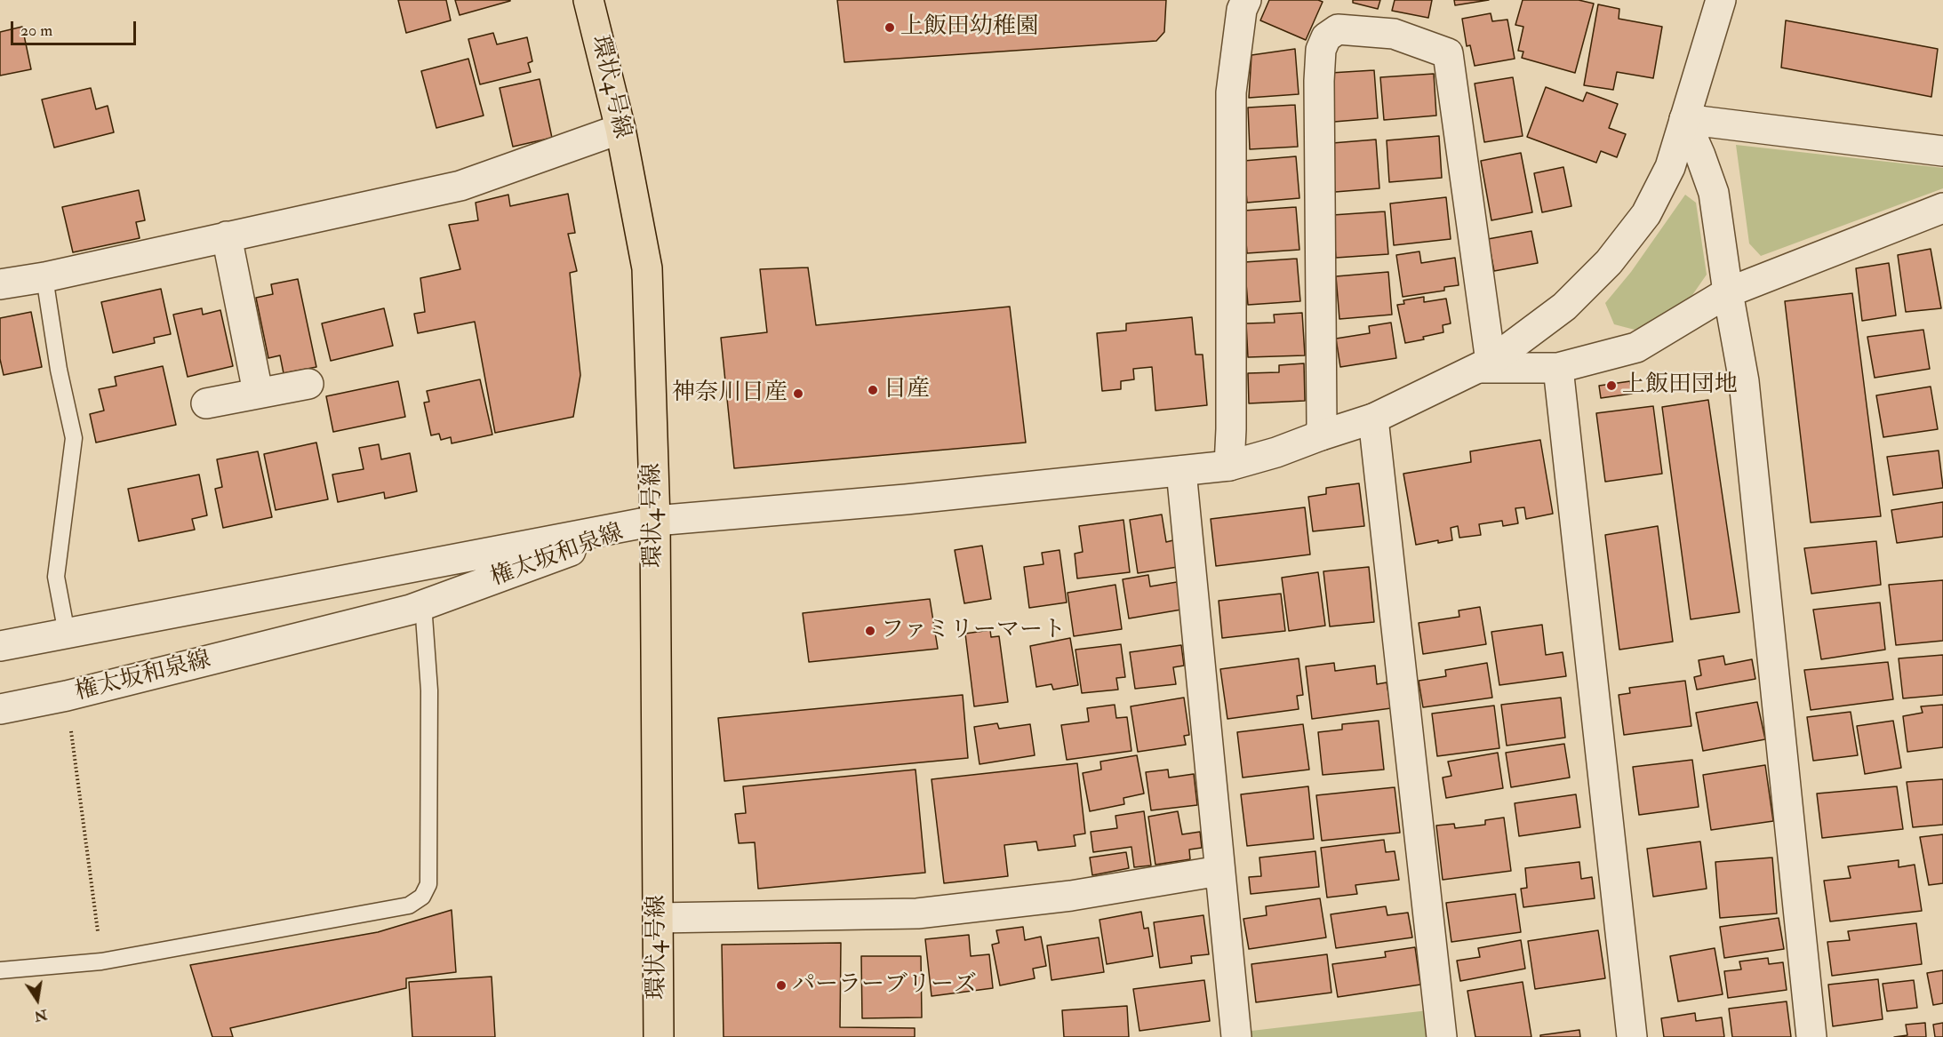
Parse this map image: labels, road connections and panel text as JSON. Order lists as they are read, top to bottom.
{
  "streets": {
    "main road": ["環状4号線"],
    "street": ["権太坂和泉線"]
  },
  "crossings": [
    ["環状4号線", "権太坂和泉線"]
  ],
  "places": [
    "上飯田幼稚園",
    "上飯田団地",
    "日産",
    "神奈川日産",
    "ファミリーマート",
    "パーラーブリーズ"
  ],
  "scale_bar": "20 m",
  "north": "bottom"
}
